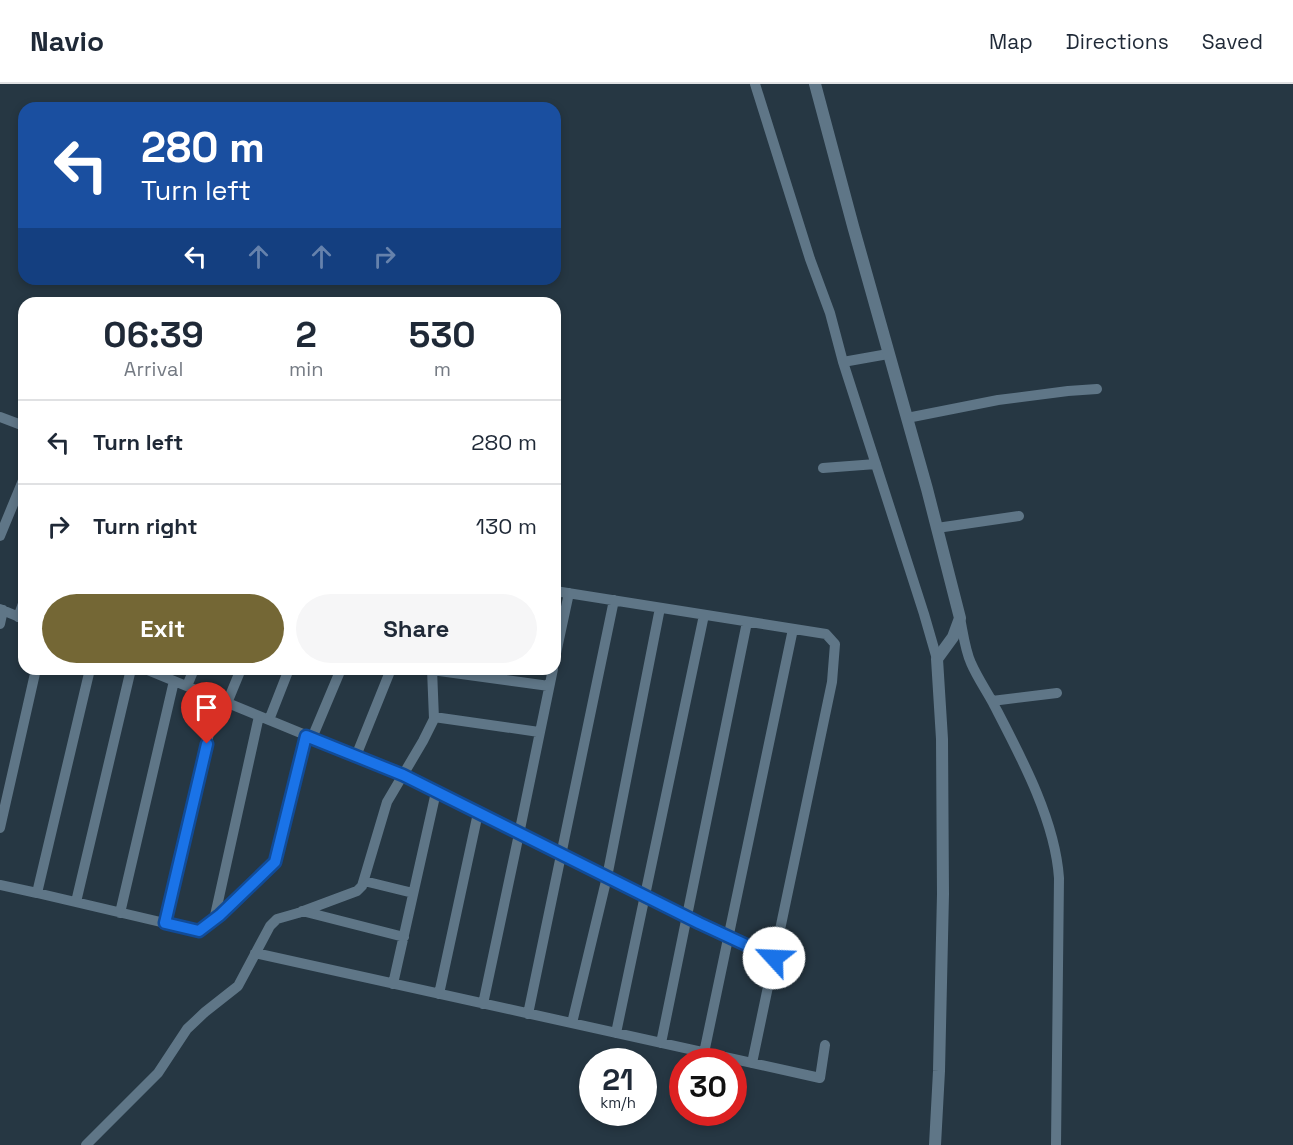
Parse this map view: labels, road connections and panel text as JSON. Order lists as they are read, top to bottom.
{
  "page": {
    "header": "Navio",
    "nav": ["Map", "Directions", "Saved"],
    "turn": ["280 m", "Turn left"],
    "eta": [
      "06:39",
      "Arrival",
      "2",
      "min",
      "530",
      "m"
    ],
    "list": [
      {
        "name": "Turn left",
        "value": "280 m"
      },
      {
        "name": "Turn right",
        "value": "130 m"
      }
    ],
    "buttons": ["Exit", "Share"],
    "speed": "21 km/h",
    "limit": "30"
  }
}
